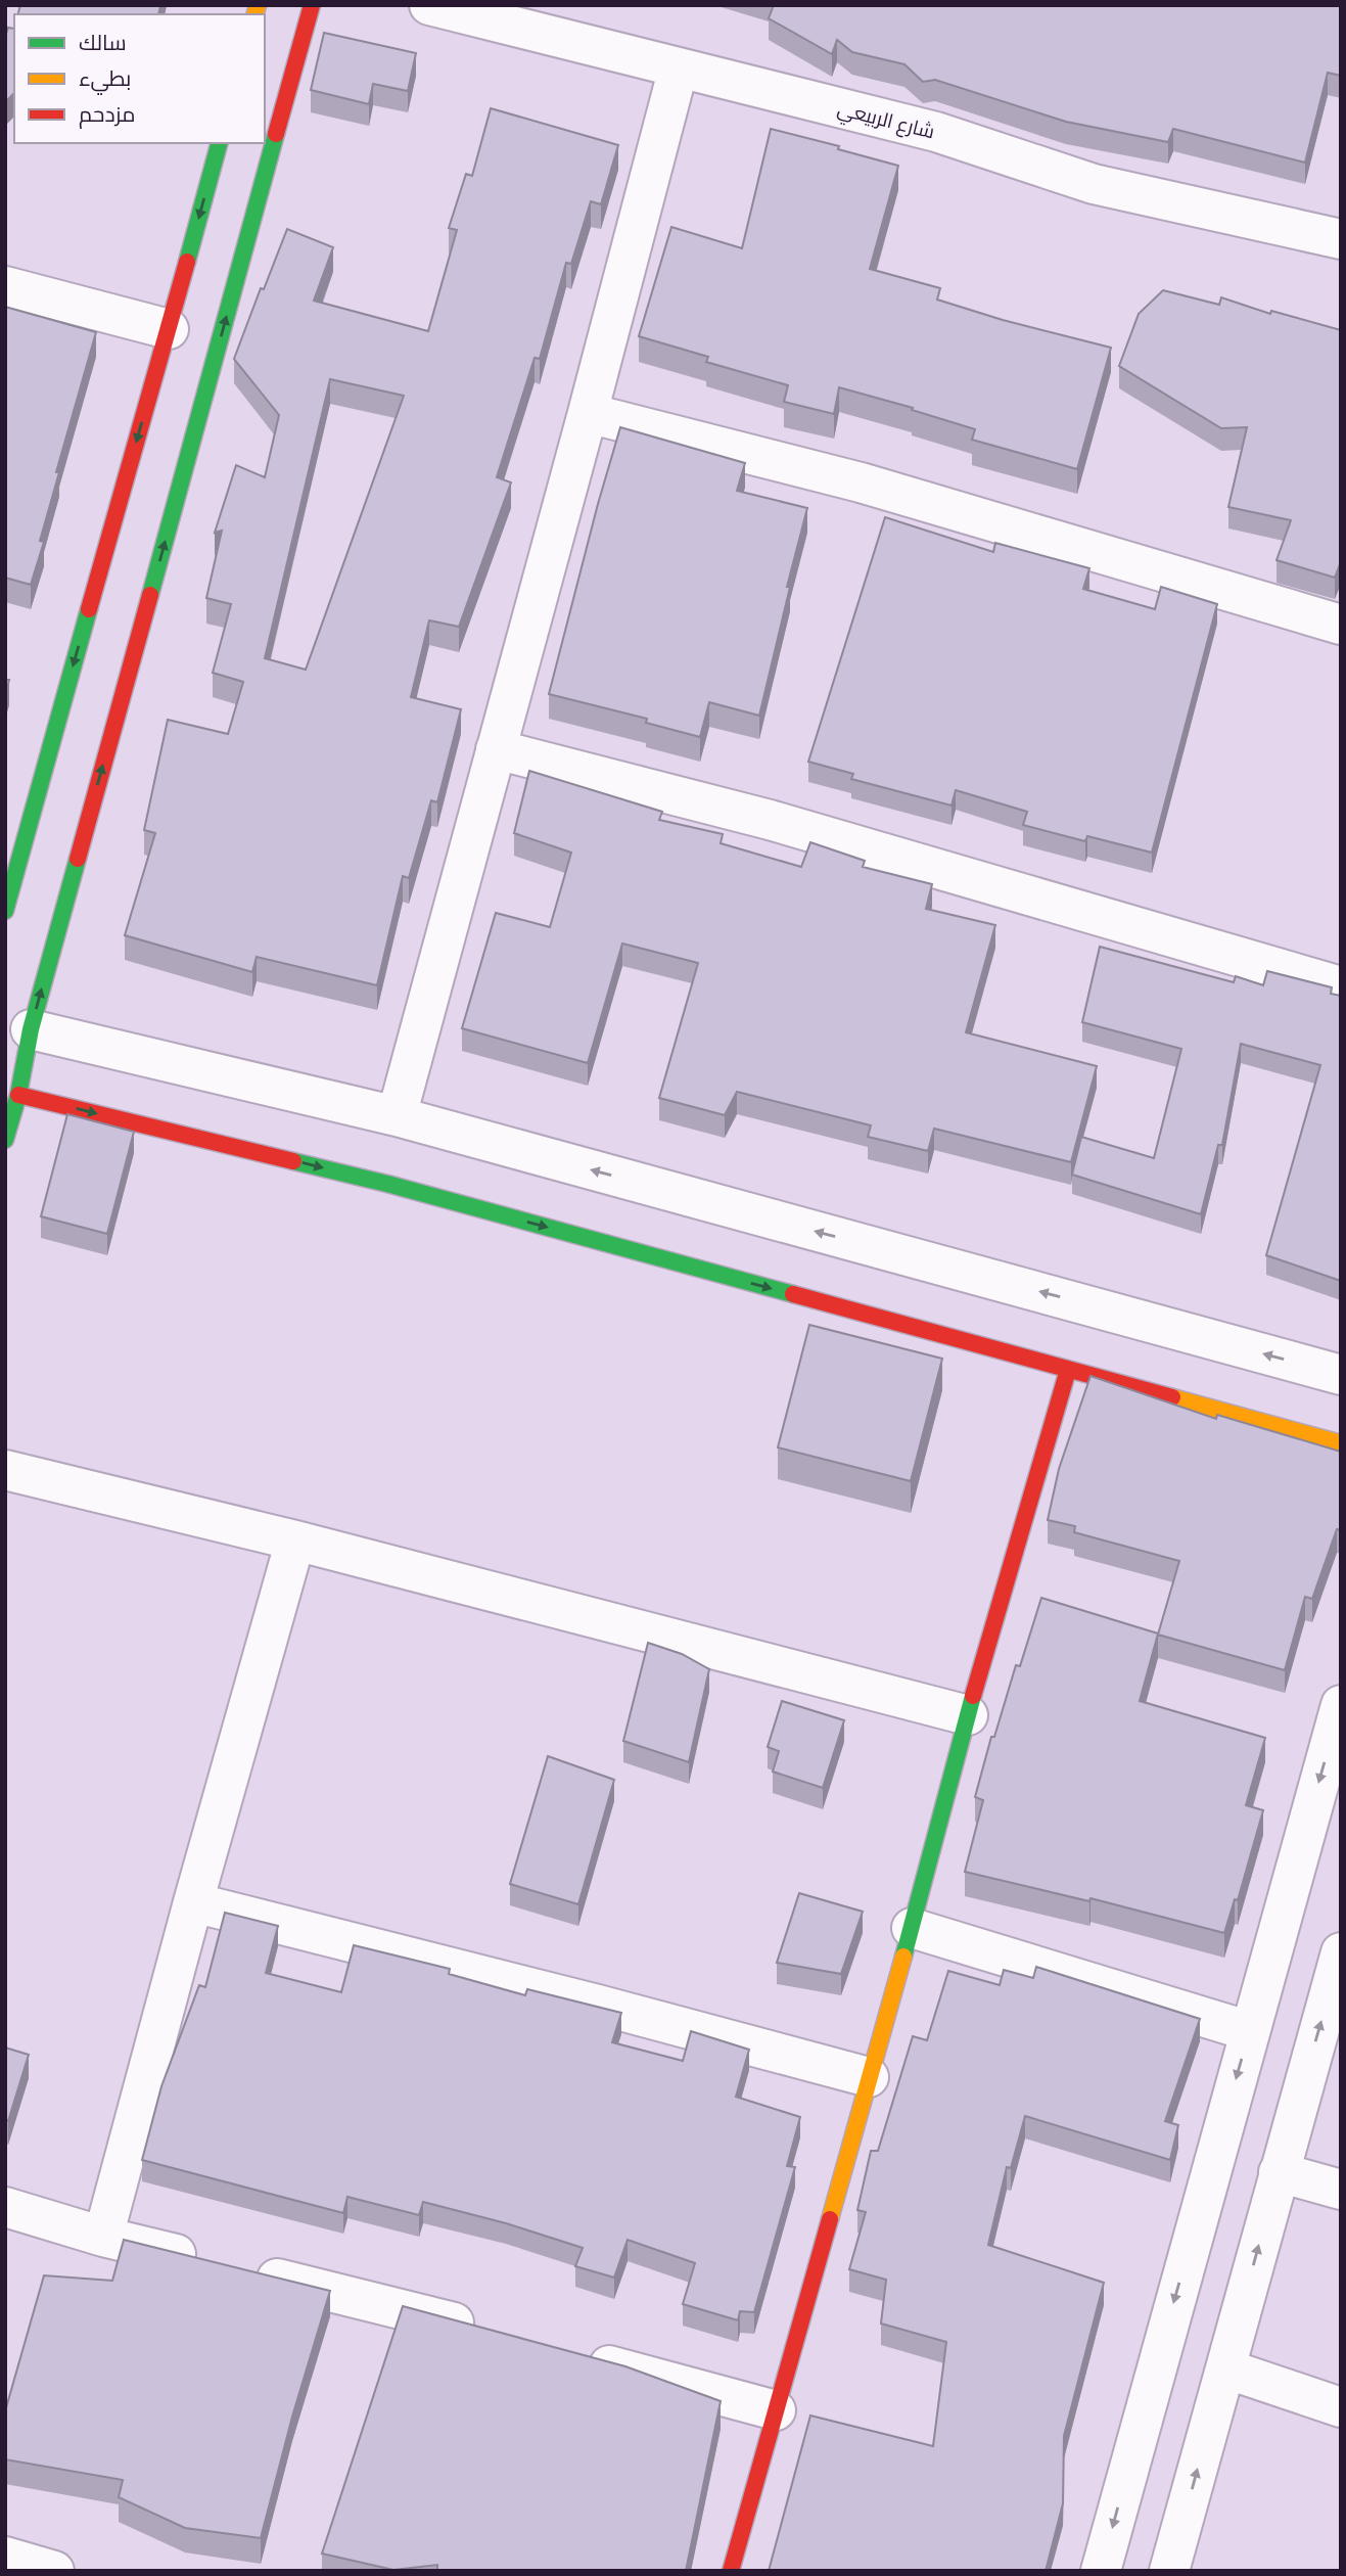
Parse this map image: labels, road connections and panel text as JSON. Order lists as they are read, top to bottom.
{
  "streets": {
    "street": ["شارع الربيعي"]
  },
  "legend": ["سالك", "بطيء", "مزدحم"]
}
